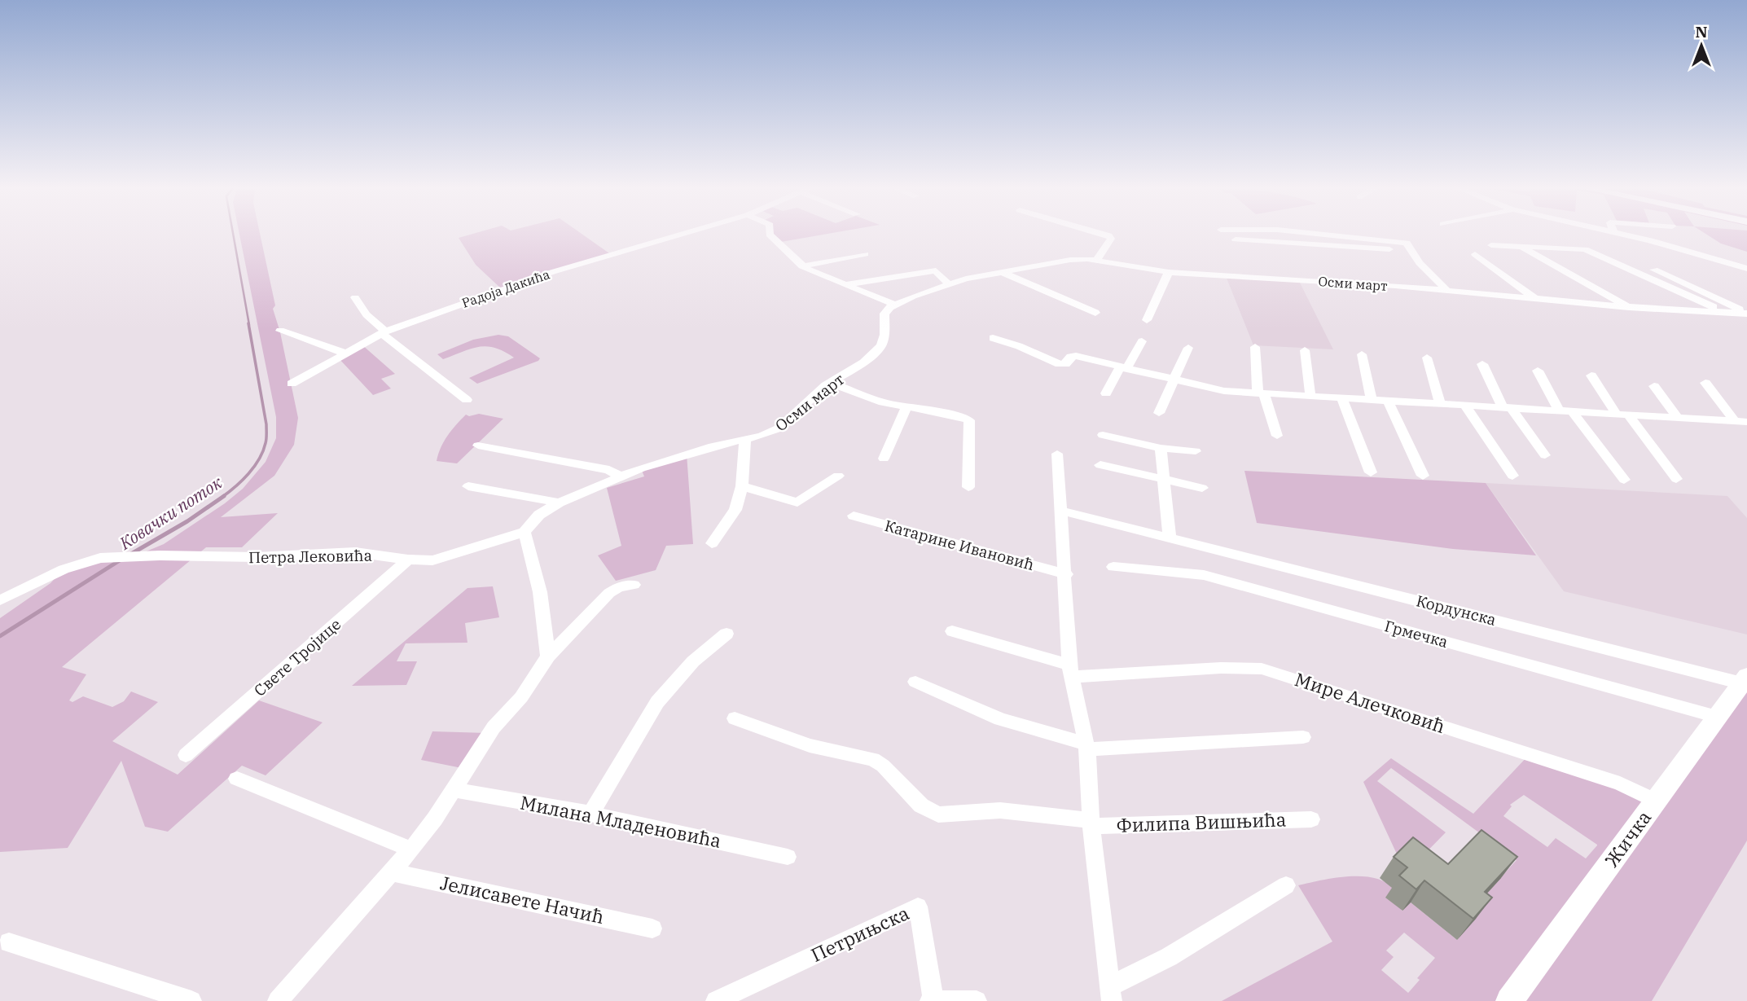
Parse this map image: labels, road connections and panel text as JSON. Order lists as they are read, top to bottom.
{
  "streets": {
    "main road": ["Жичка"],
    "street": [
      "Осми март",
      "Радоја Дакића",
      "Катарине Ивановић",
      "Петра Лековића",
      "Кордунска",
      "Грмечка",
      "Свете Тројице",
      "Мире Алечковић",
      "Милана Младеновића",
      "Филипа Вишњића",
      "Јелисавете Начић",
      "Петрињска"
    ]
  },
  "crossings": [
    ["Осми март", "Петра Лековића"],
    ["Петра Лековића", "Свете Тројице"],
    ["Кордунска", "Жичка"],
    ["Грмечка", "Жичка"],
    ["Мире Алечковић", "Жичка"]
  ],
  "water": ["Ковачки поток"],
  "north": "top"
}
